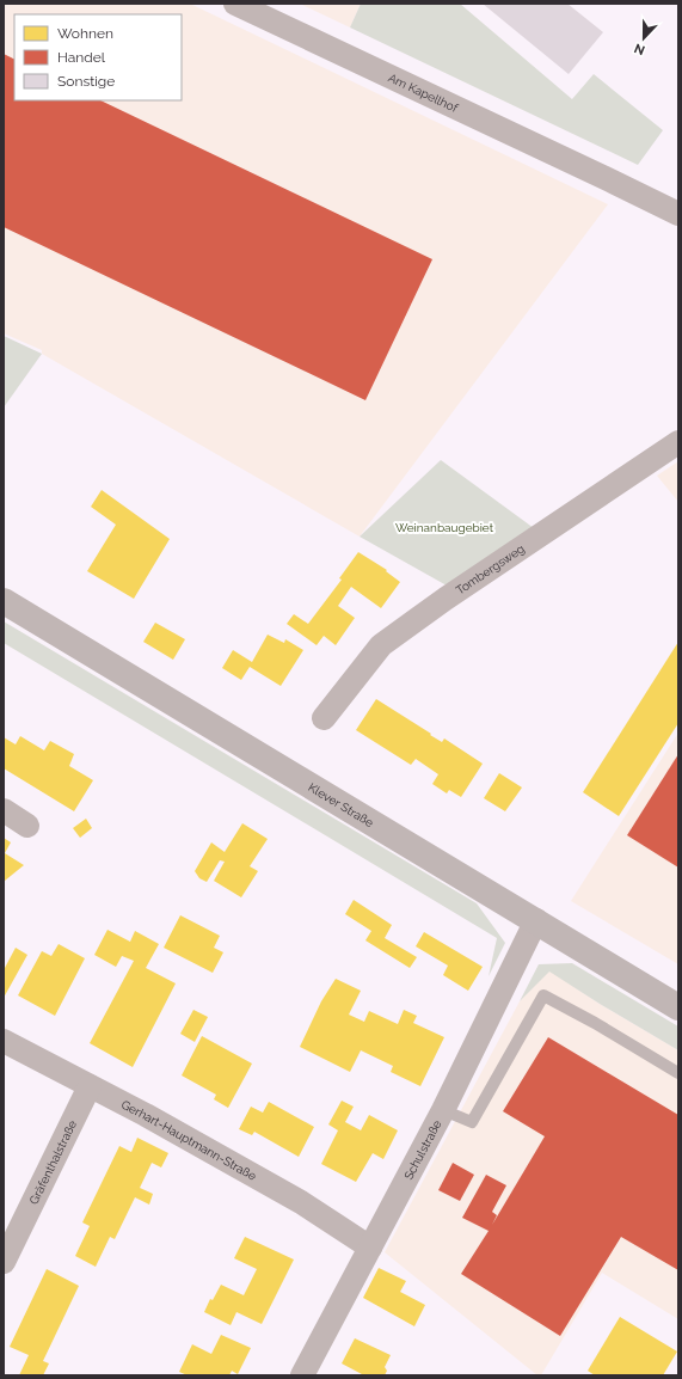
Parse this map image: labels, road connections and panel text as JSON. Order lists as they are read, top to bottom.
{
  "streets": {
    "main road": ["Klever Straße"],
    "street": [
      "Am Kapellhof",
      "Tombergsweg",
      "Gerhart-Hauptmann-Straße",
      "Schulstraße",
      "Gräfenthalstraße"
    ]
  },
  "crossings": [
    ["Klever Straße", "Schulstraße"],
    ["Gerhart-Hauptmann-Straße", "Schulstraße"],
    ["Gerhart-Hauptmann-Straße", "Gräfenthalstraße"]
  ],
  "parks": ["Weinanbaugebiet"],
  "legend": ["Wohnen", "Handel", "Sonstige"],
  "north": "bottom"
}
